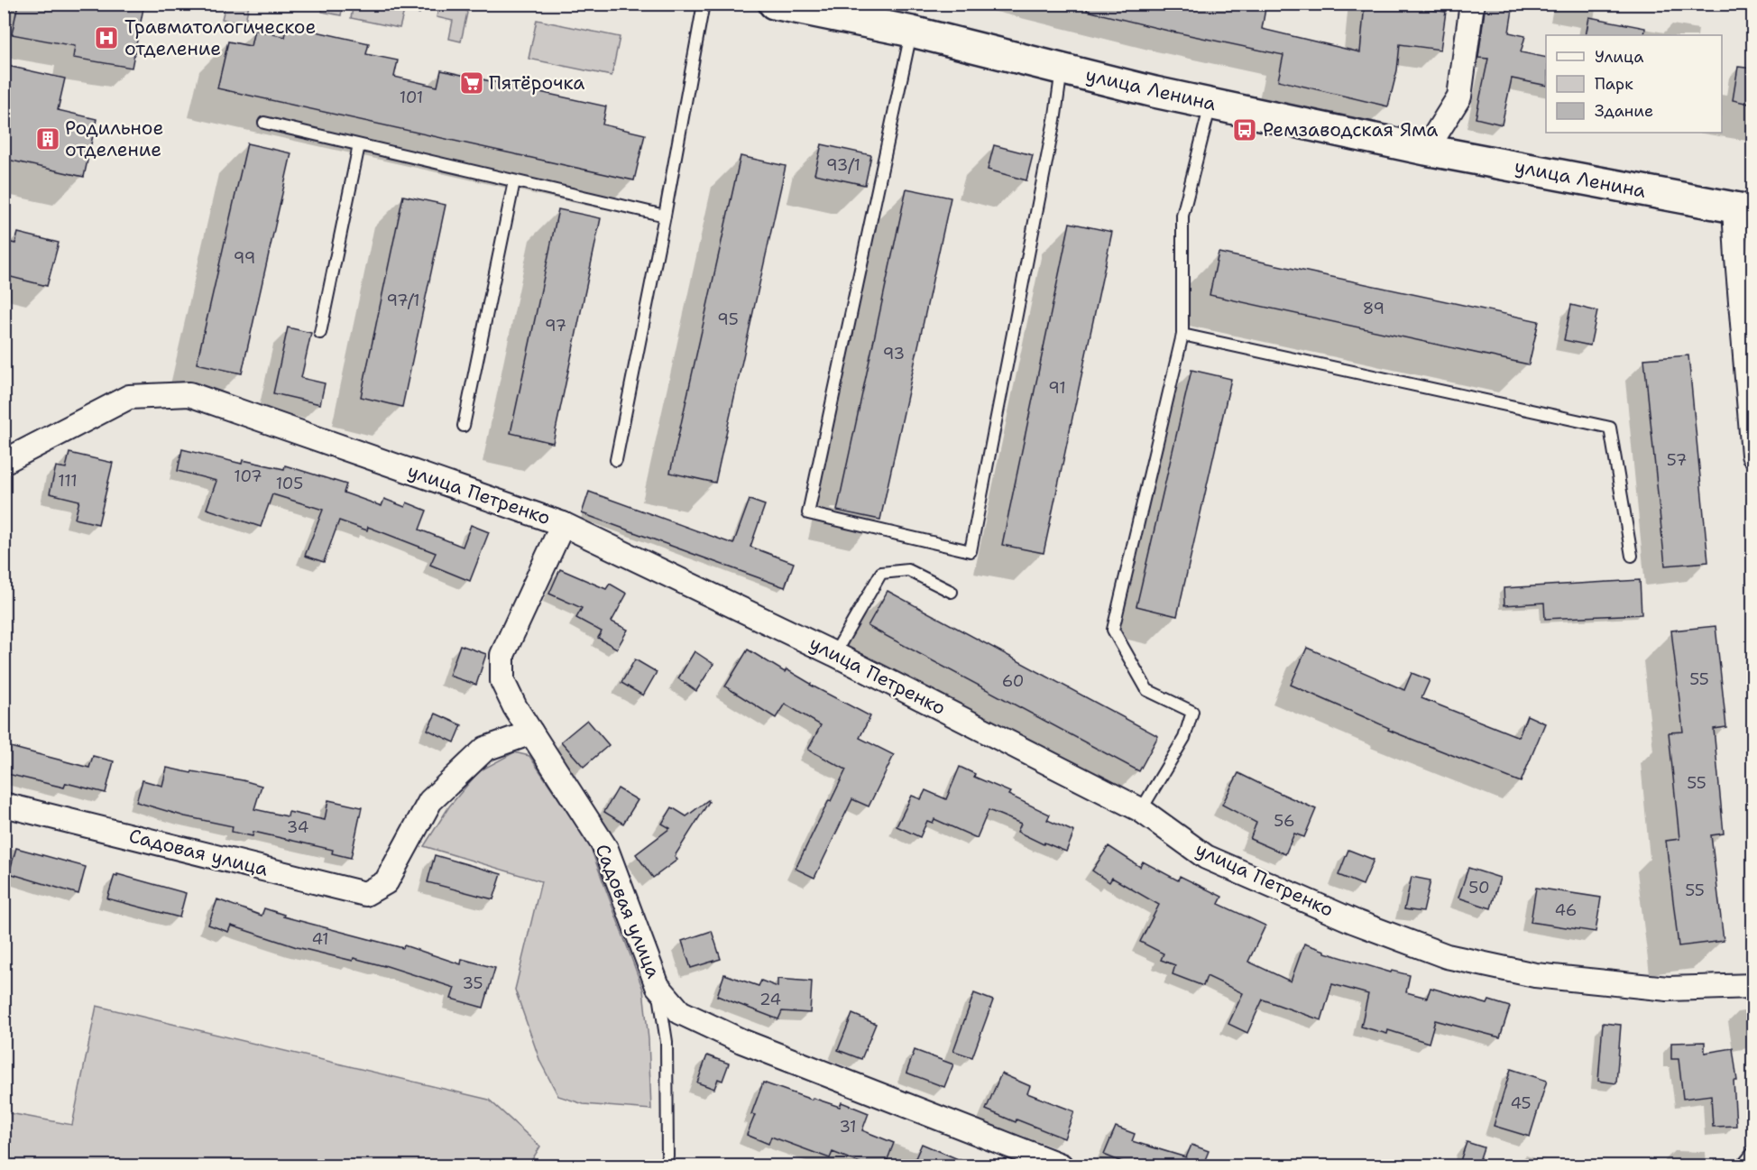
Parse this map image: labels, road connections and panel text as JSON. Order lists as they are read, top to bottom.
{
  "streets": {
    "street": ["улица Ленина", "улица Петренко", "Садовая улица"]
  },
  "places": {
    "hospital": ["Травматологическое отделение"],
    "supermarket": ["Пятёрочка"],
    "bus stop": ["Ремзаводская Яма"],
    "building": ["Родильное отделение"]
  },
  "house_numbers": [
    "101",
    "93/1",
    "99",
    "97/1",
    "89",
    "95",
    "97",
    "93",
    "91",
    "57",
    "107",
    "111",
    "105",
    "55",
    "60",
    "55",
    "56",
    "34",
    "50",
    "55",
    "46",
    "41",
    "35",
    "24",
    "45",
    "31"
  ],
  "legend": ["Улица", "Парк", "Здание"]
}
